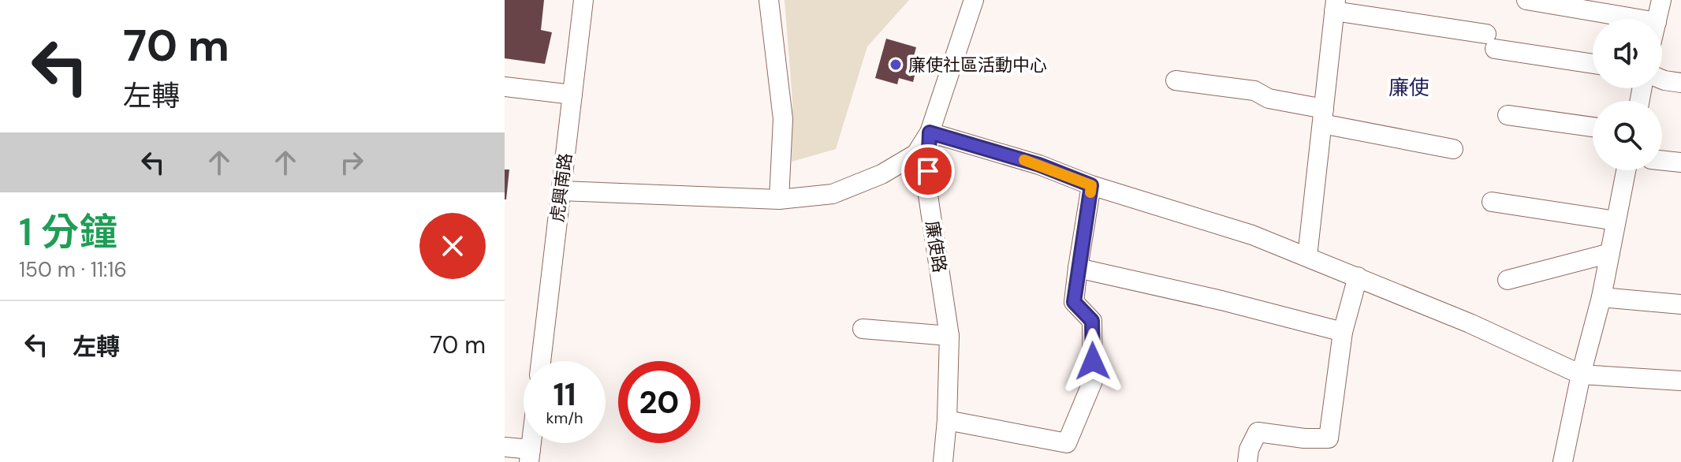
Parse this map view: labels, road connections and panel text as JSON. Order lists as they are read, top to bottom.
{
  "streets": {
    "street": ["虎興南路", "廉使路"]
  },
  "districts": ["廉使"],
  "places": ["廉使社區活動中心"],
  "page": {
    "turn": ["70 m", "左轉"],
    "heading": ["1 分鐘", "150 m · 11:16"],
    "list": [
      {
        "name": "左轉",
        "value": "70 m"
      }
    ],
    "speed": "11 km/h",
    "limit": "20"
  }
}
